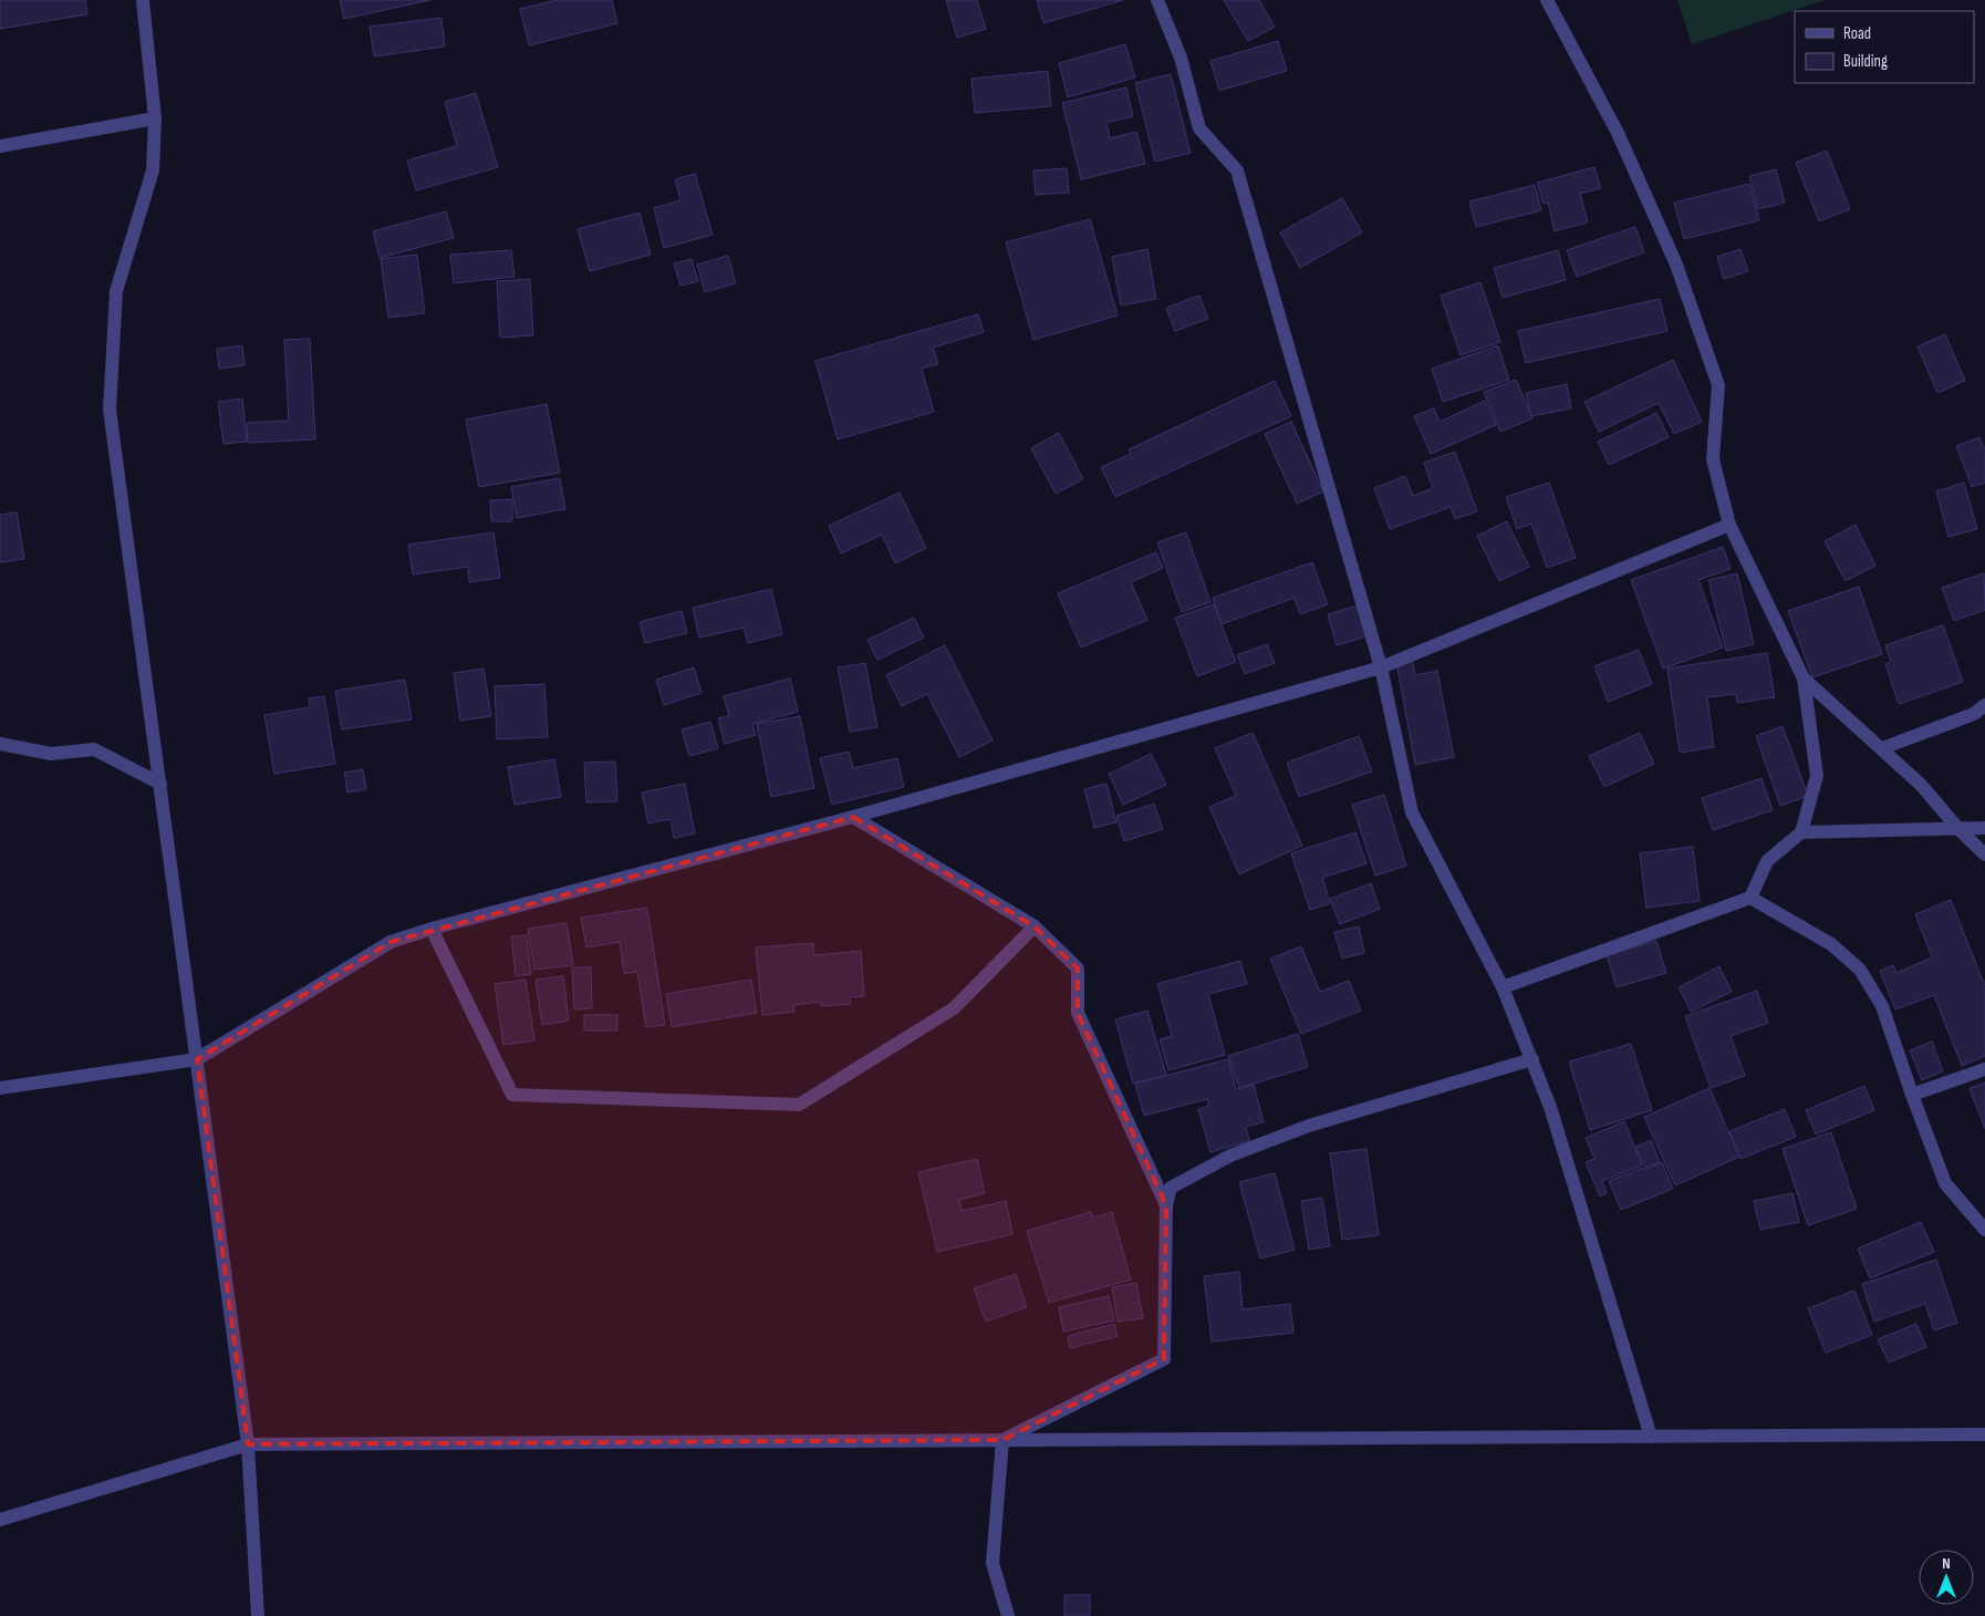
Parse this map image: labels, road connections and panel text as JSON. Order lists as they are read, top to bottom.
{
  "legend": ["Road", "Building"],
  "north": "top"
}
